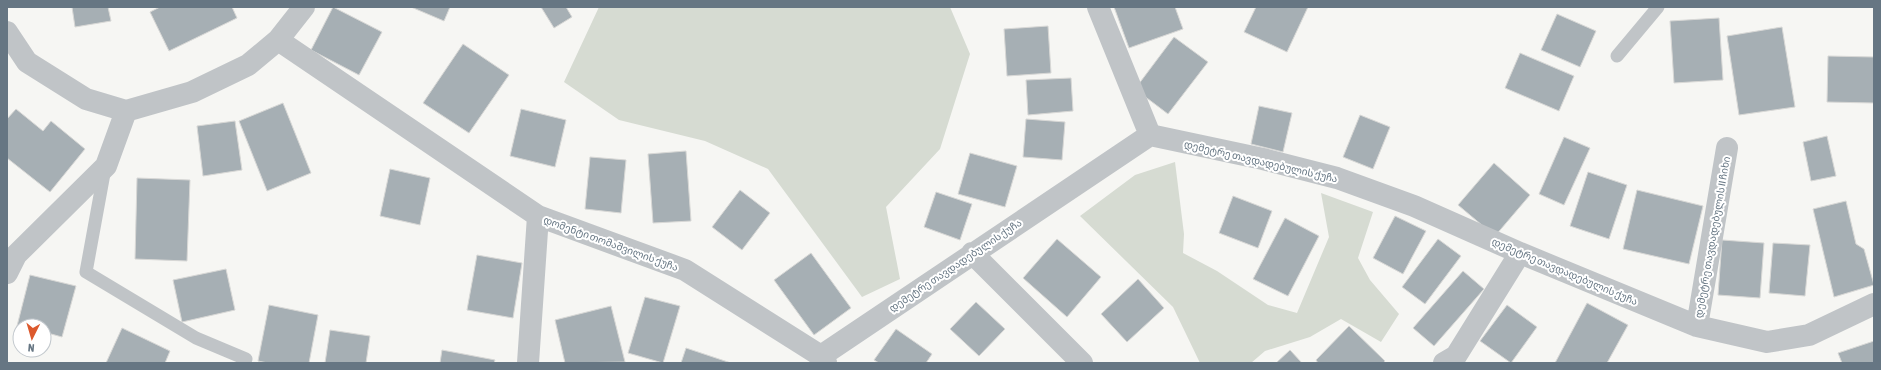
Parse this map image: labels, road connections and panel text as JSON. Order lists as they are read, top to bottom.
{
  "streets": {
    "street": ["დემეტრე თავდადებულის ქუჩა", "დემეტრე თავდადებულის II ჩიხი", "დომენტი თომაშვილის ქუჩა"]
  },
  "crossings": [
    ["დემეტრე თავდადებულის ქუჩა", "დემეტრე თავდადებულის II ჩიხი"],
    ["დემეტრე თავდადებულის ქუჩა", "დომენტი თომაშვილის ქუჩა"]
  ],
  "north": "bottom"
}
